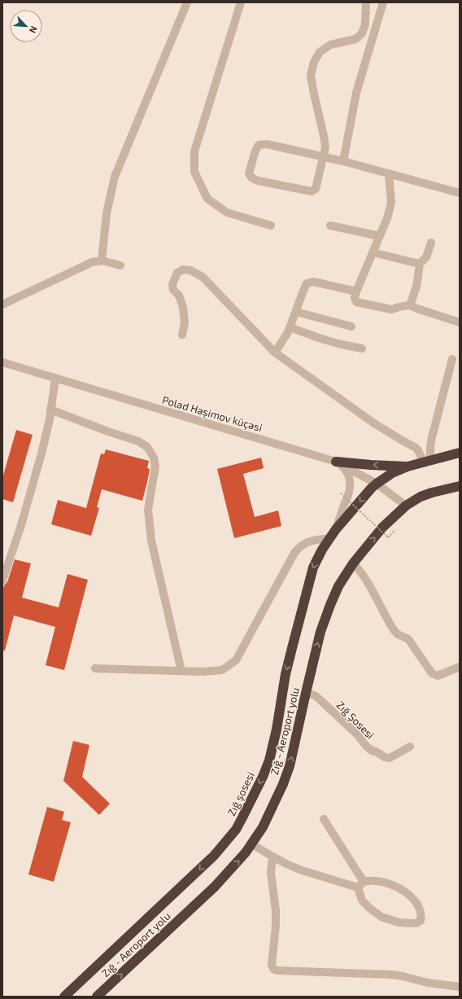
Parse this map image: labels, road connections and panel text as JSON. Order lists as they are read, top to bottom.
{
  "streets": {
    "highway": ["Zığ - Aeroport yolu", "Zığ şosesi"],
    "street": ["Polad Həşimov küçəsi", "Zığ Şosesi"]
  },
  "crossings": [
    ["Polad Həşimov küçəsi", "Zığ - Aeroport yolu"],
    ["Polad Həşimov küçəsi", "Zığ şosesi"],
    ["Zığ Şosesi", "Zığ - Aeroport yolu"]
  ],
  "one_way": ["Zığ - Aeroport yolu", "Zığ şosesi"],
  "north": "bottom right"
}
